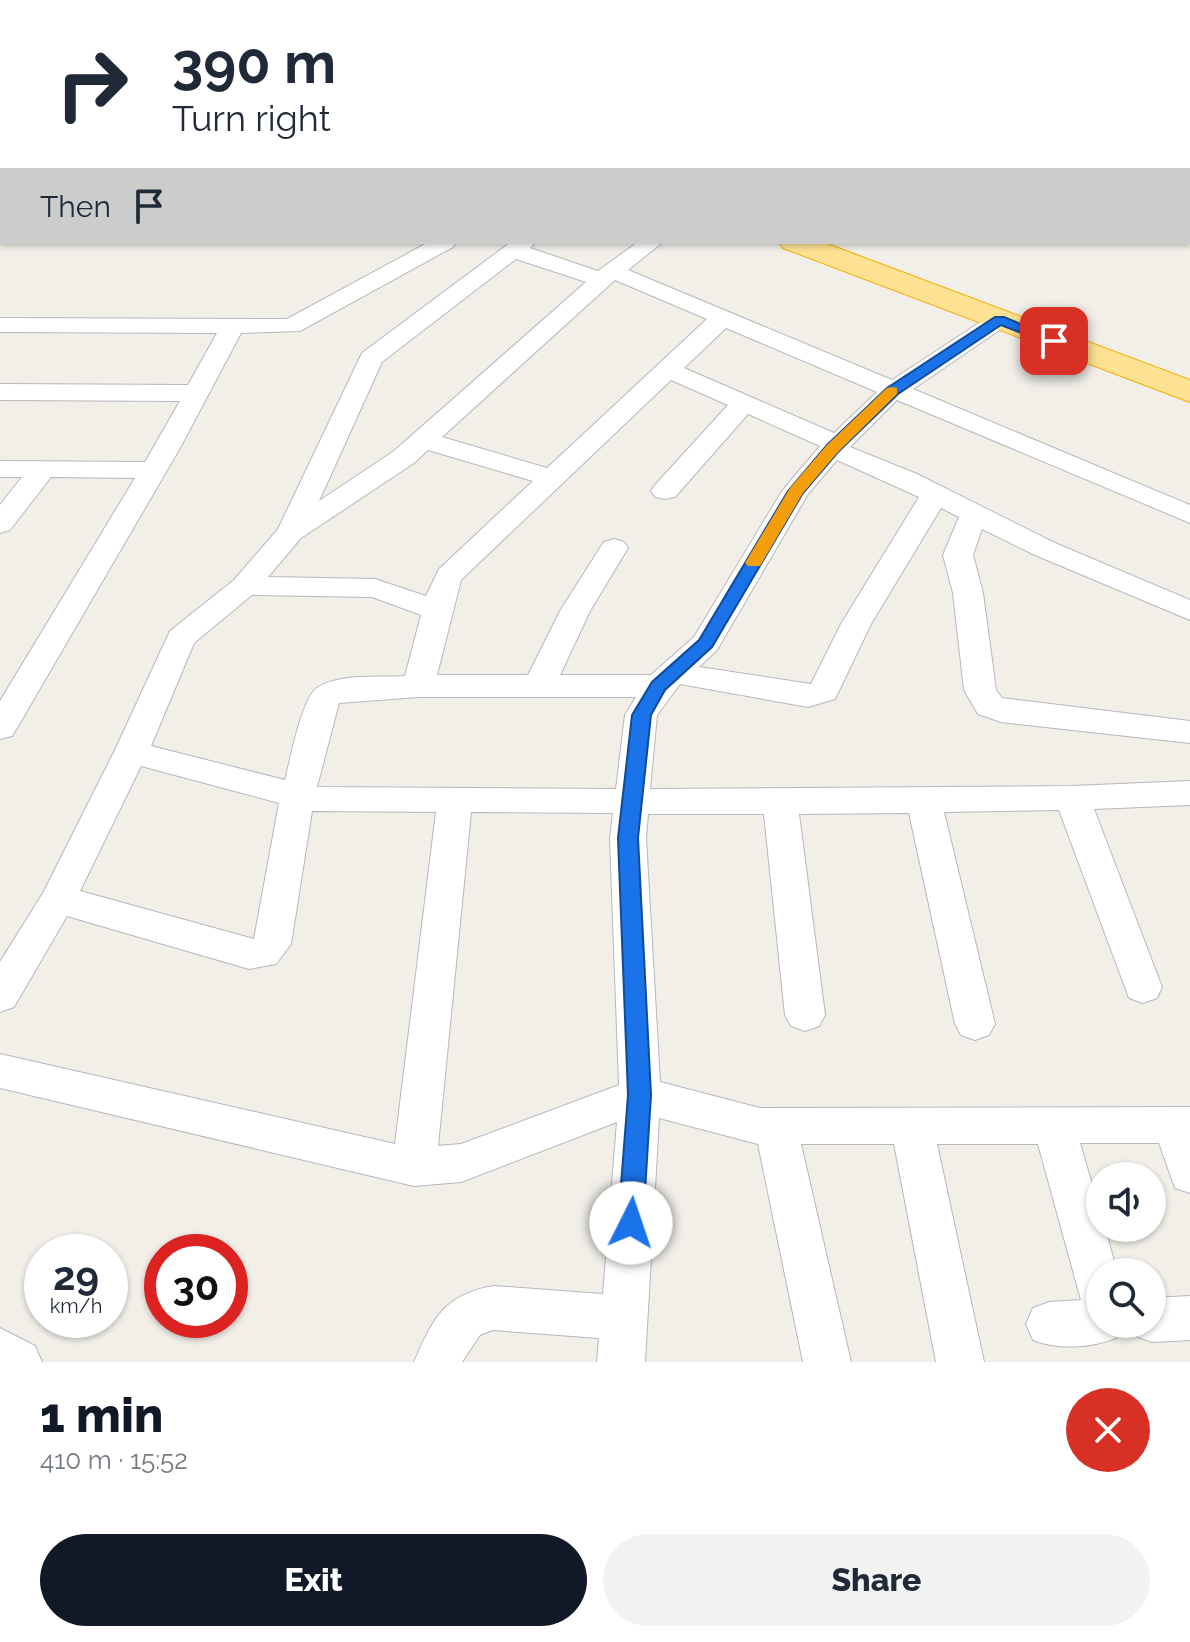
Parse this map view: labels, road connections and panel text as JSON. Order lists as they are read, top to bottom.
{
  "page": {
    "turn": ["390 m", "Turn right"],
    "then": "Then",
    "speed": "29 km/h",
    "limit": "30",
    "heading": ["1 min", "410 m · 15:52"],
    "buttons": ["Exit", "Share"]
  }
}
